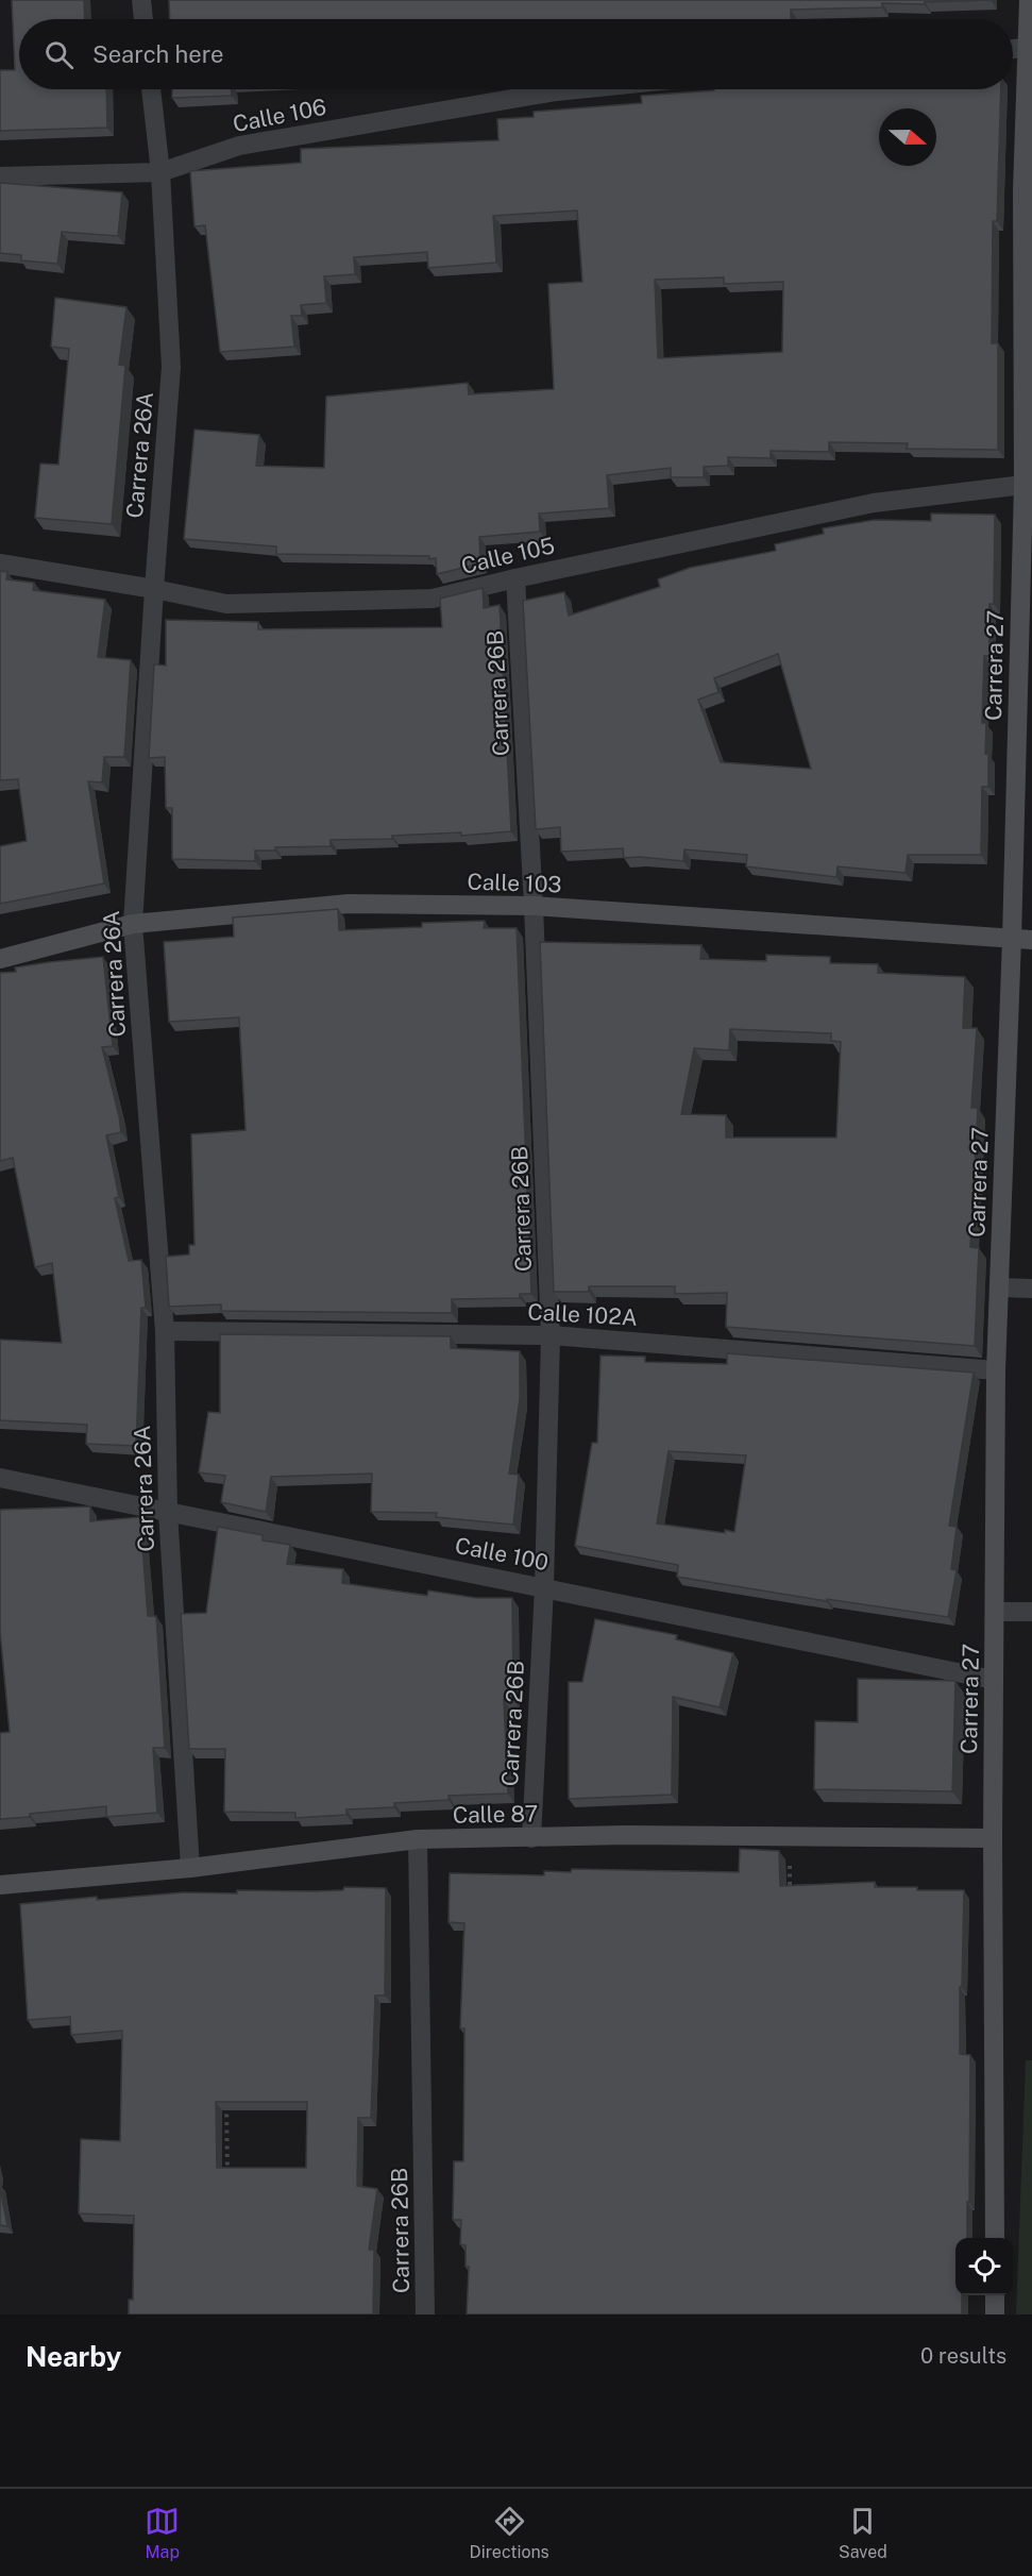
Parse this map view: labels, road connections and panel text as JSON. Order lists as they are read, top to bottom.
{
  "streets": {
    "street": [
      "Calle 106",
      "Carrera 26A",
      "Calle 105",
      "Carrera 27",
      "Carrera 26B",
      "Calle 103",
      "Calle 102A",
      "Calle 100",
      "Calle 87"
    ]
  },
  "crossings": [
    ["Calle 106", "Carrera 26A"],
    ["Carrera 26A", "Calle 105"],
    ["Carrera 26A", "Calle 103"],
    ["Carrera 26A", "Calle 102A"],
    ["Carrera 26A", "Calle 100"],
    ["Carrera 26A", "Calle 87"],
    ["Calle 105", "Carrera 27"],
    ["Calle 105", "Carrera 26B"],
    ["Carrera 27", "Calle 103"],
    ["Carrera 27", "Calle 102A"],
    ["Carrera 27", "Calle 100"],
    ["Carrera 27", "Calle 87"],
    ["Carrera 26B", "Calle 103"],
    ["Carrera 26B", "Calle 102A"],
    ["Carrera 26B", "Calle 100"],
    ["Carrera 26B", "Calle 87"]
  ],
  "north": "right",
  "page": {
    "search": "Search here",
    "heading": ["Nearby", "0 results"],
    "nav": ["Map", "Directions", "Saved"]
  }
}
